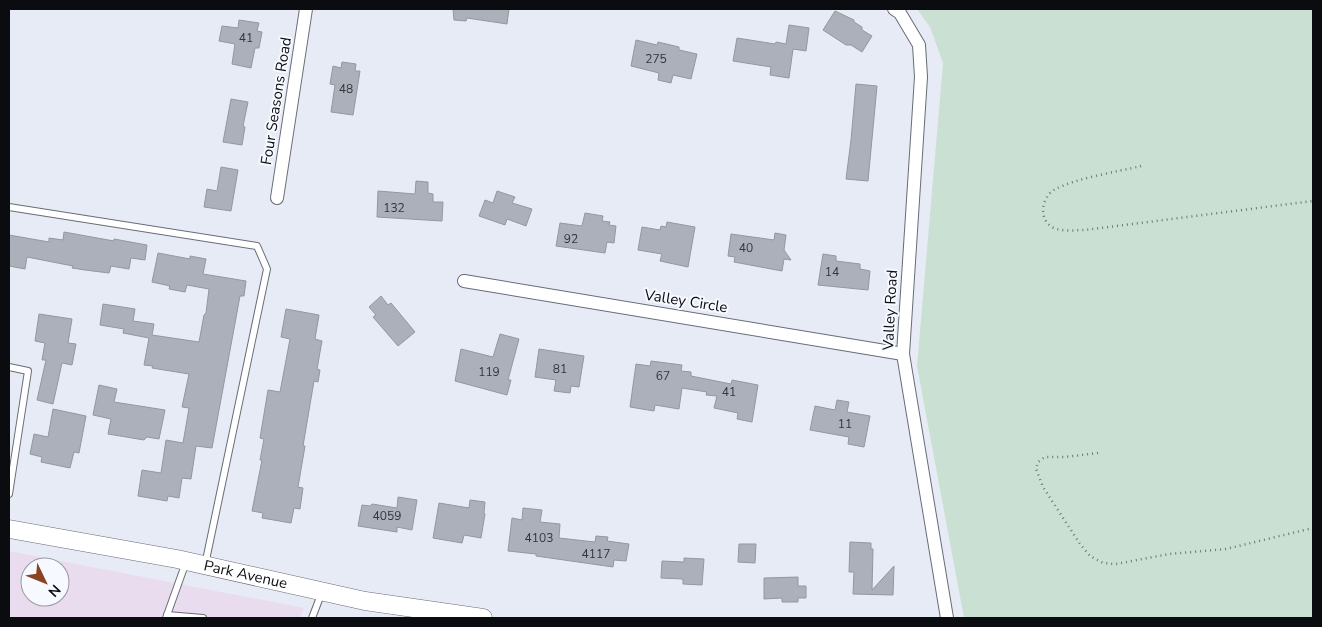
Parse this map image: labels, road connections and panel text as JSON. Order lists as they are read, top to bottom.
{
  "streets": {
    "main road": ["Park Avenue"],
    "street": ["Four Seasons Road", "Valley Circle", "Valley Road"]
  },
  "crossings": [
    ["Valley Circle", "Valley Road"]
  ],
  "house_numbers": [
    "41",
    "275",
    "48",
    "132",
    "92",
    "40",
    "14",
    "81",
    "119",
    "67",
    "41",
    "11",
    "4059",
    "4103",
    "4117"
  ],
  "north": "bottom right"
}
